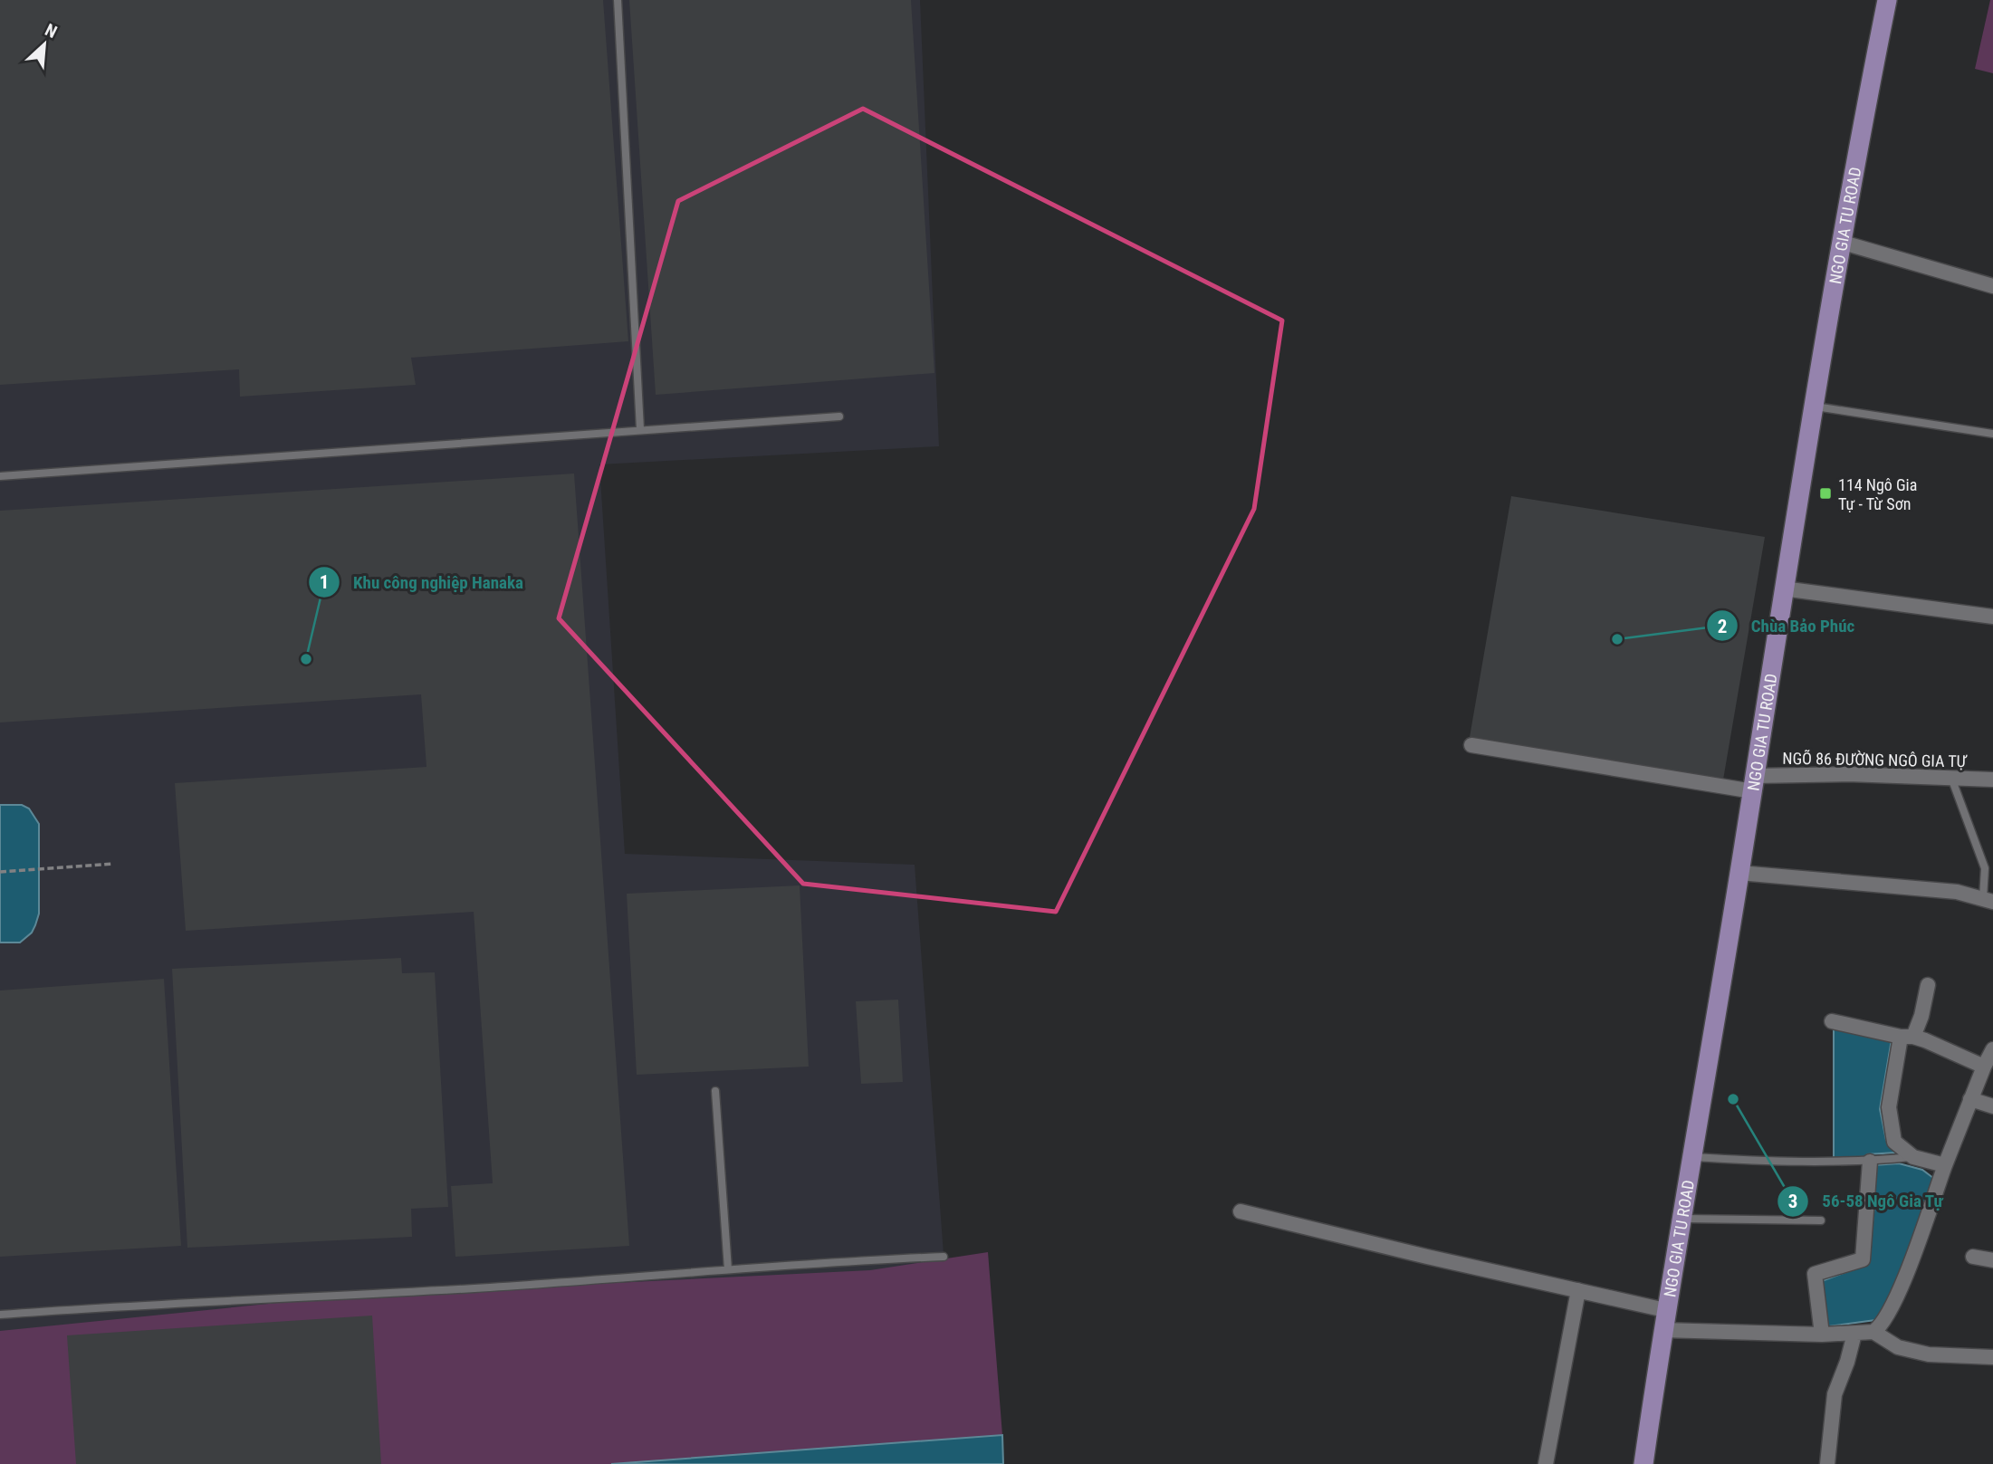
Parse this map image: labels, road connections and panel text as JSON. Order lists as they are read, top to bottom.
{
  "streets": {
    "main road": ["NGO GIA TU ROAD"],
    "street": ["NGÕ 86 ĐƯỜNG NGÔ GIA TỰ"]
  },
  "crossings": [
    ["NGO GIA TU ROAD", "NGÕ 86 ĐƯỜNG NGÔ GIA TỰ"]
  ],
  "places": {
    "transit": ["114 Ngô Gia Tự - Từ Sơn"],
    "other": ["Chùa Bảo Phúc", "Khu công nghiệp Hanaka", "56-58 Ngô Gia Tự"]
  },
  "north": "top right"
}
